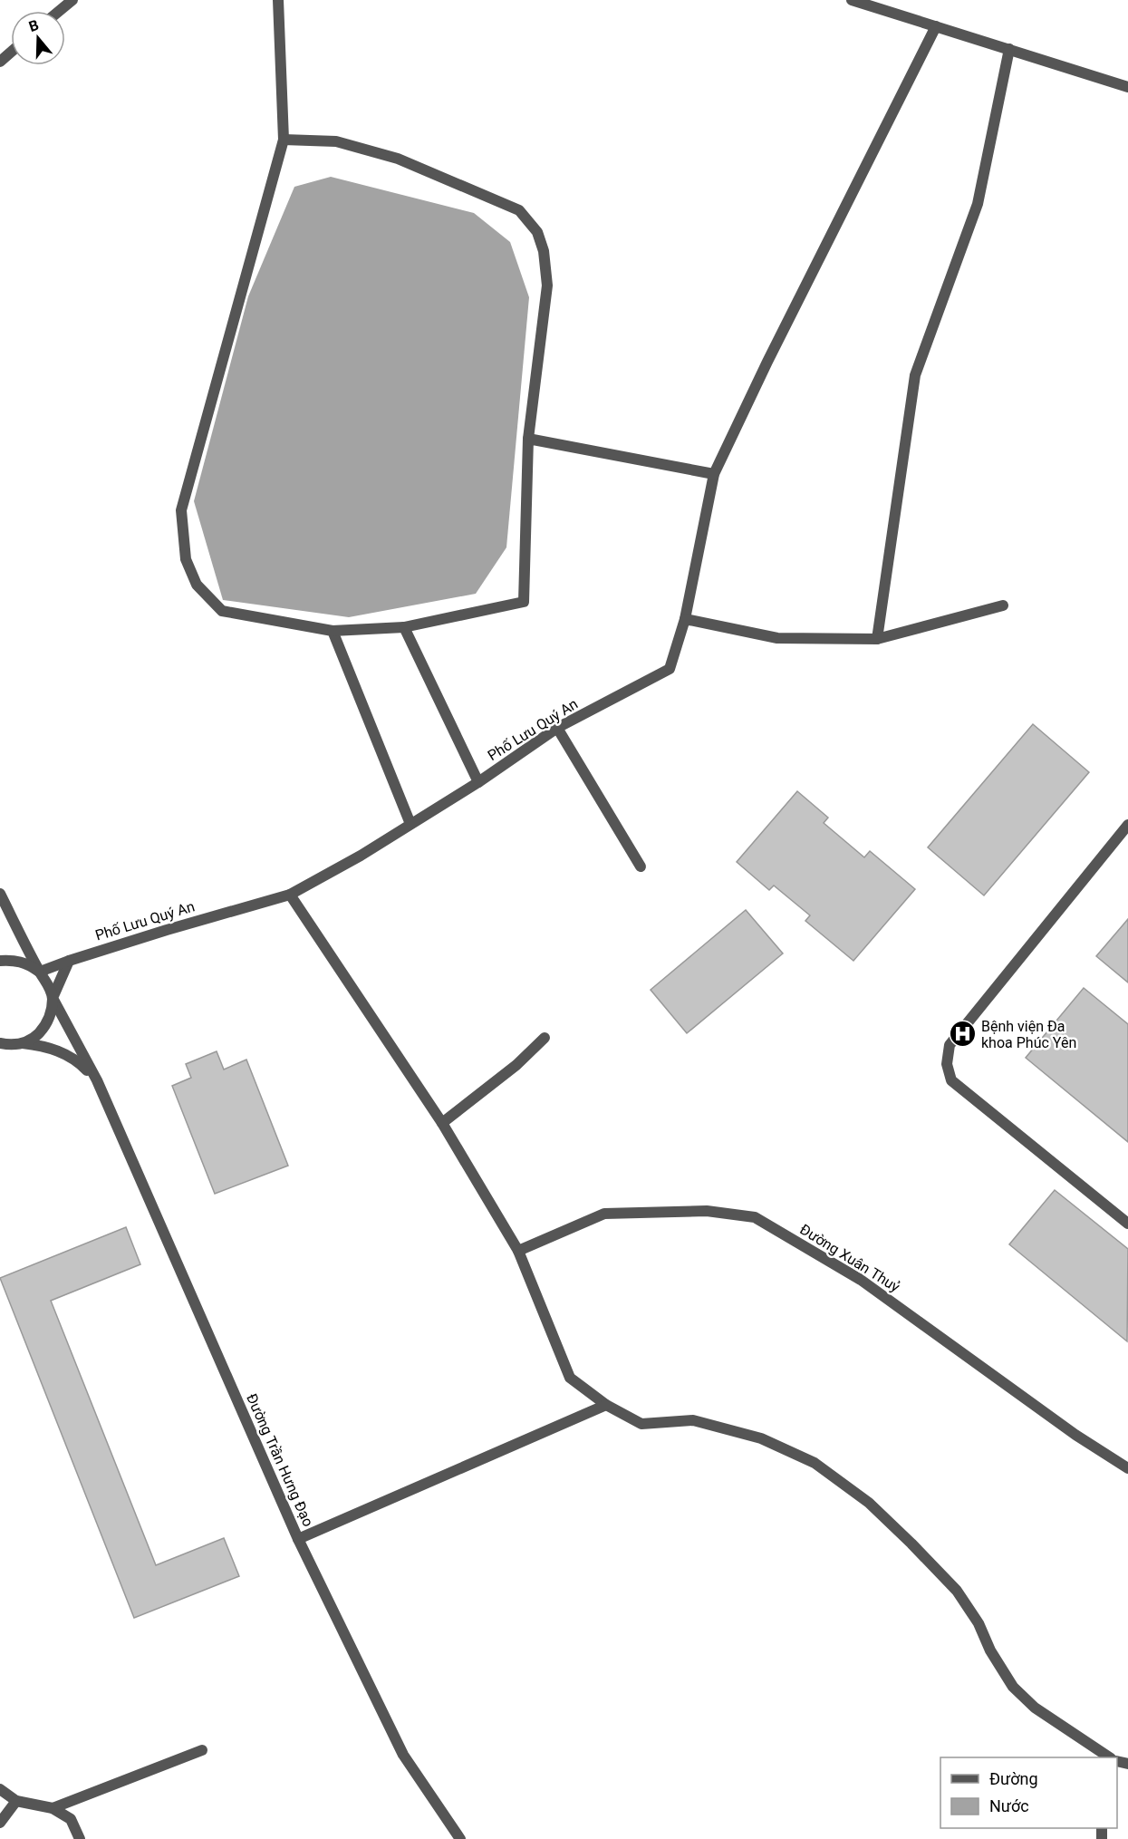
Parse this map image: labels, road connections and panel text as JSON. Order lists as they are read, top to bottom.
{
  "streets": {
    "street": ["Phố Lưu Quý An", "Đường Xuân Thuỷ", "Đường Trần Hưng Đạo"]
  },
  "crossings": [
    ["Phố Lưu Quý An", "Đường Trần Hưng Đạo"]
  ],
  "places": {
    "hospital": ["Bệnh viện Đa khoa Phúc Yên"]
  },
  "legend": ["Đường", "Nước"],
  "north": "top"
}
